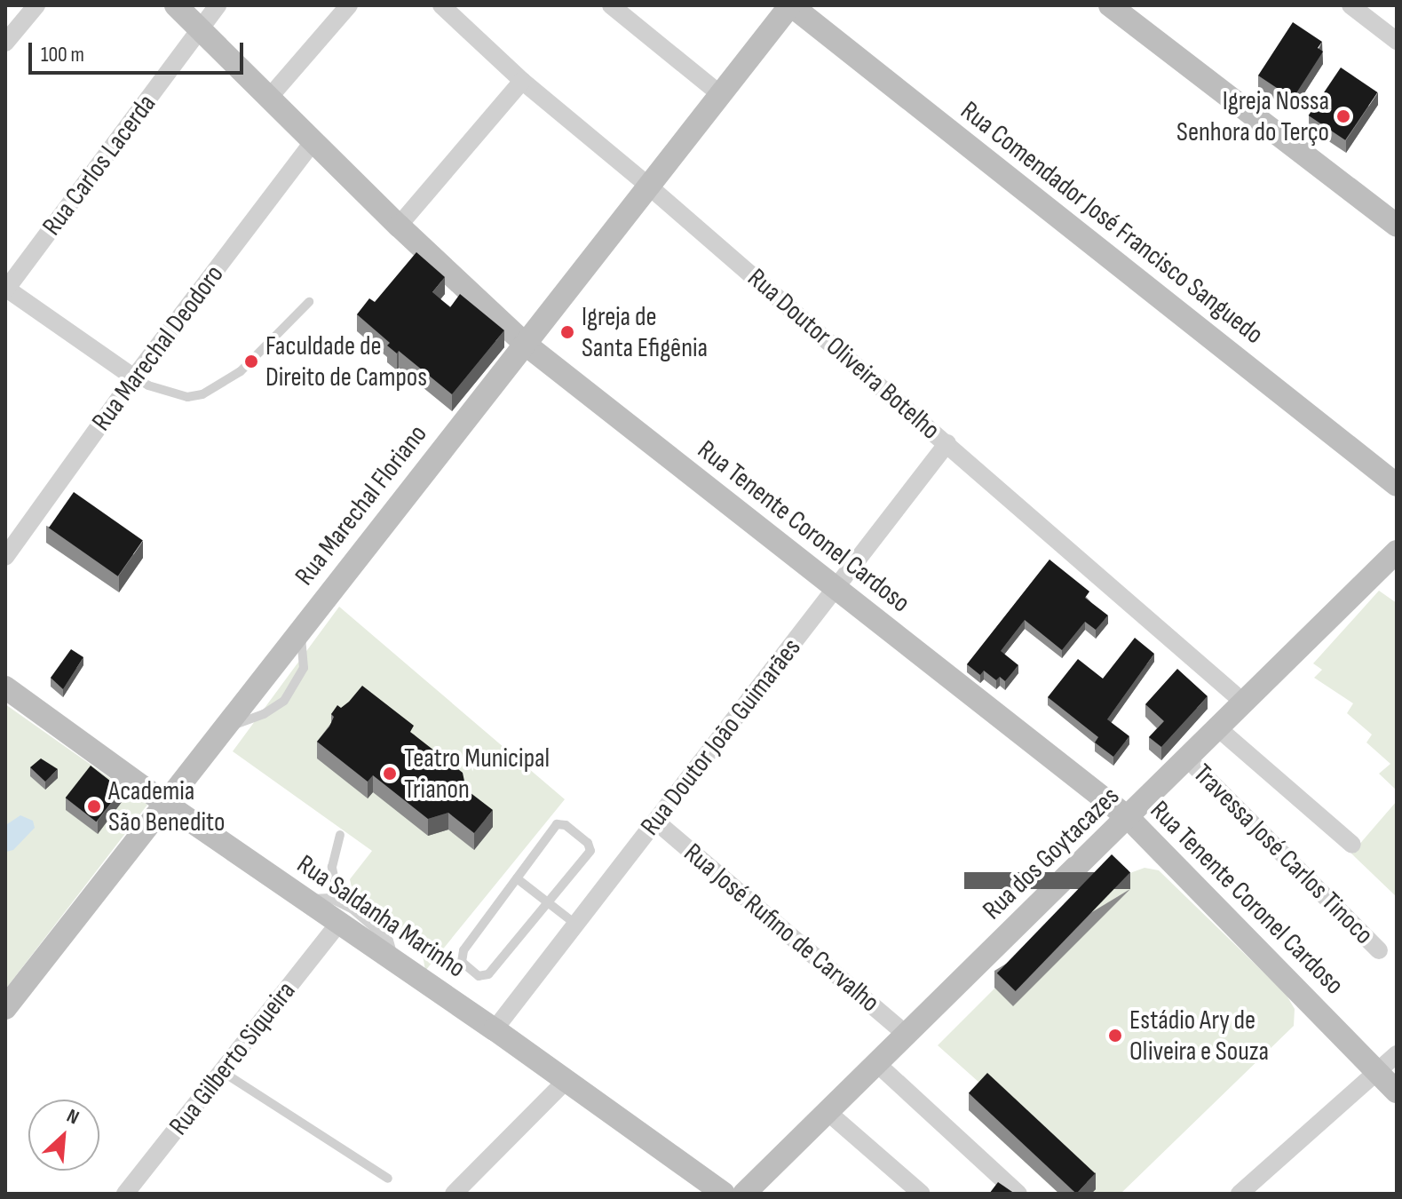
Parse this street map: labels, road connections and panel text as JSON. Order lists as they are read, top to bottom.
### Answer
{
  "streets": {
    "main road": [
      "Rua Comendador José Francisco Sanguedo",
      "Rua Marechal Floriano",
      "Rua Tenente Coronel Cardoso",
      "Rua dos Goytacazes",
      "Rua Saldanha Marinho"
    ],
    "street": [
      "Rua Carlos Lacerda",
      "Rua Marechal Deodoro",
      "Rua Doutor Oliveira Botelho",
      "Rua Doutor João Guimarães",
      "Travessa José Carlos Tinoco",
      "Rua José Rufino de Carvalho",
      "Rua Gilberto Siqueira"
    ]
  },
  "crossings": [
    ["Rua Carlos Lacerda", "Rua Tenente Coronel Cardoso"],
    ["Rua Comendador José Francisco Sanguedo", "Rua Marechal Floriano"],
    ["Rua Marechal Deodoro", "Rua Tenente Coronel Cardoso"],
    ["Rua Doutor Oliveira Botelho", "Rua Marechal Floriano"],
    ["Rua Doutor Oliveira Botelho", "Rua Doutor João Guimarães"],
    ["Rua Doutor Oliveira Botelho", "Rua dos Goytacazes"],
    ["Rua Marechal Floriano", "Rua Tenente Coronel Cardoso"],
    ["Rua Marechal Floriano", "Rua Saldanha Marinho"],
    ["Rua Tenente Coronel Cardoso", "Rua Doutor João Guimarães"],
    ["Rua Tenente Coronel Cardoso", "Rua dos Goytacazes"],
    ["Rua Doutor João Guimarães", "Rua Saldanha Marinho"],
    ["Rua Doutor João Guimarães", "Rua José Rufino de Carvalho"],
    ["Rua dos Goytacazes", "Travessa José Carlos Tinoco"],
    ["Rua dos Goytacazes", "Rua José Rufino de Carvalho"],
    ["Rua Saldanha Marinho", "Rua Gilberto Siqueira"]
  ],
  "places": [
    "Igreja Nossa Senhora do Terço",
    "Igreja de Santa Efigênia",
    "Faculdade de Direito de Campos",
    "Teatro Municipal Trianon",
    "Academia São Benedito",
    "Estádio Ary de Oliveira e Souza"
  ],
  "scale_bar": "100 m",
  "north": "top right"
}
